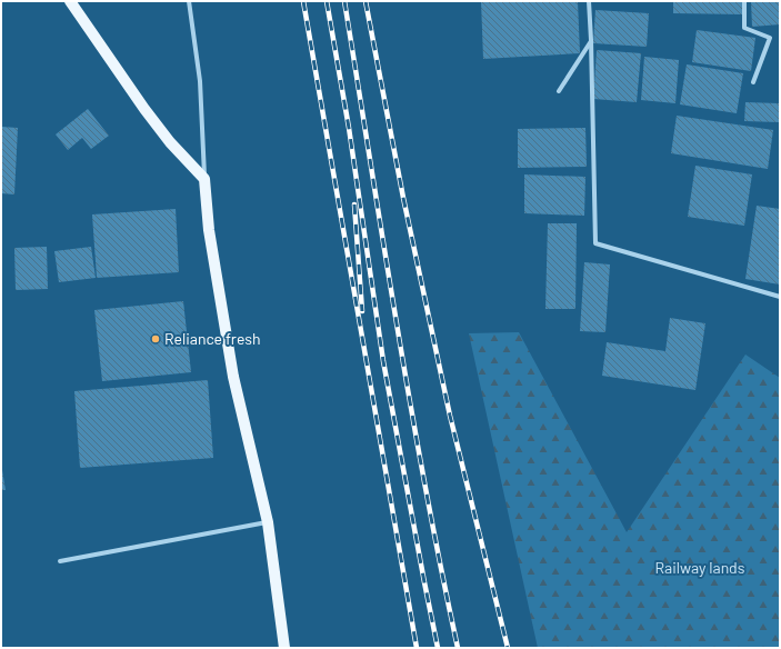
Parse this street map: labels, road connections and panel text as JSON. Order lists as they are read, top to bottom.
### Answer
{
  "parks": ["Railway lands"],
  "places": ["Reliance fresh"]
}
